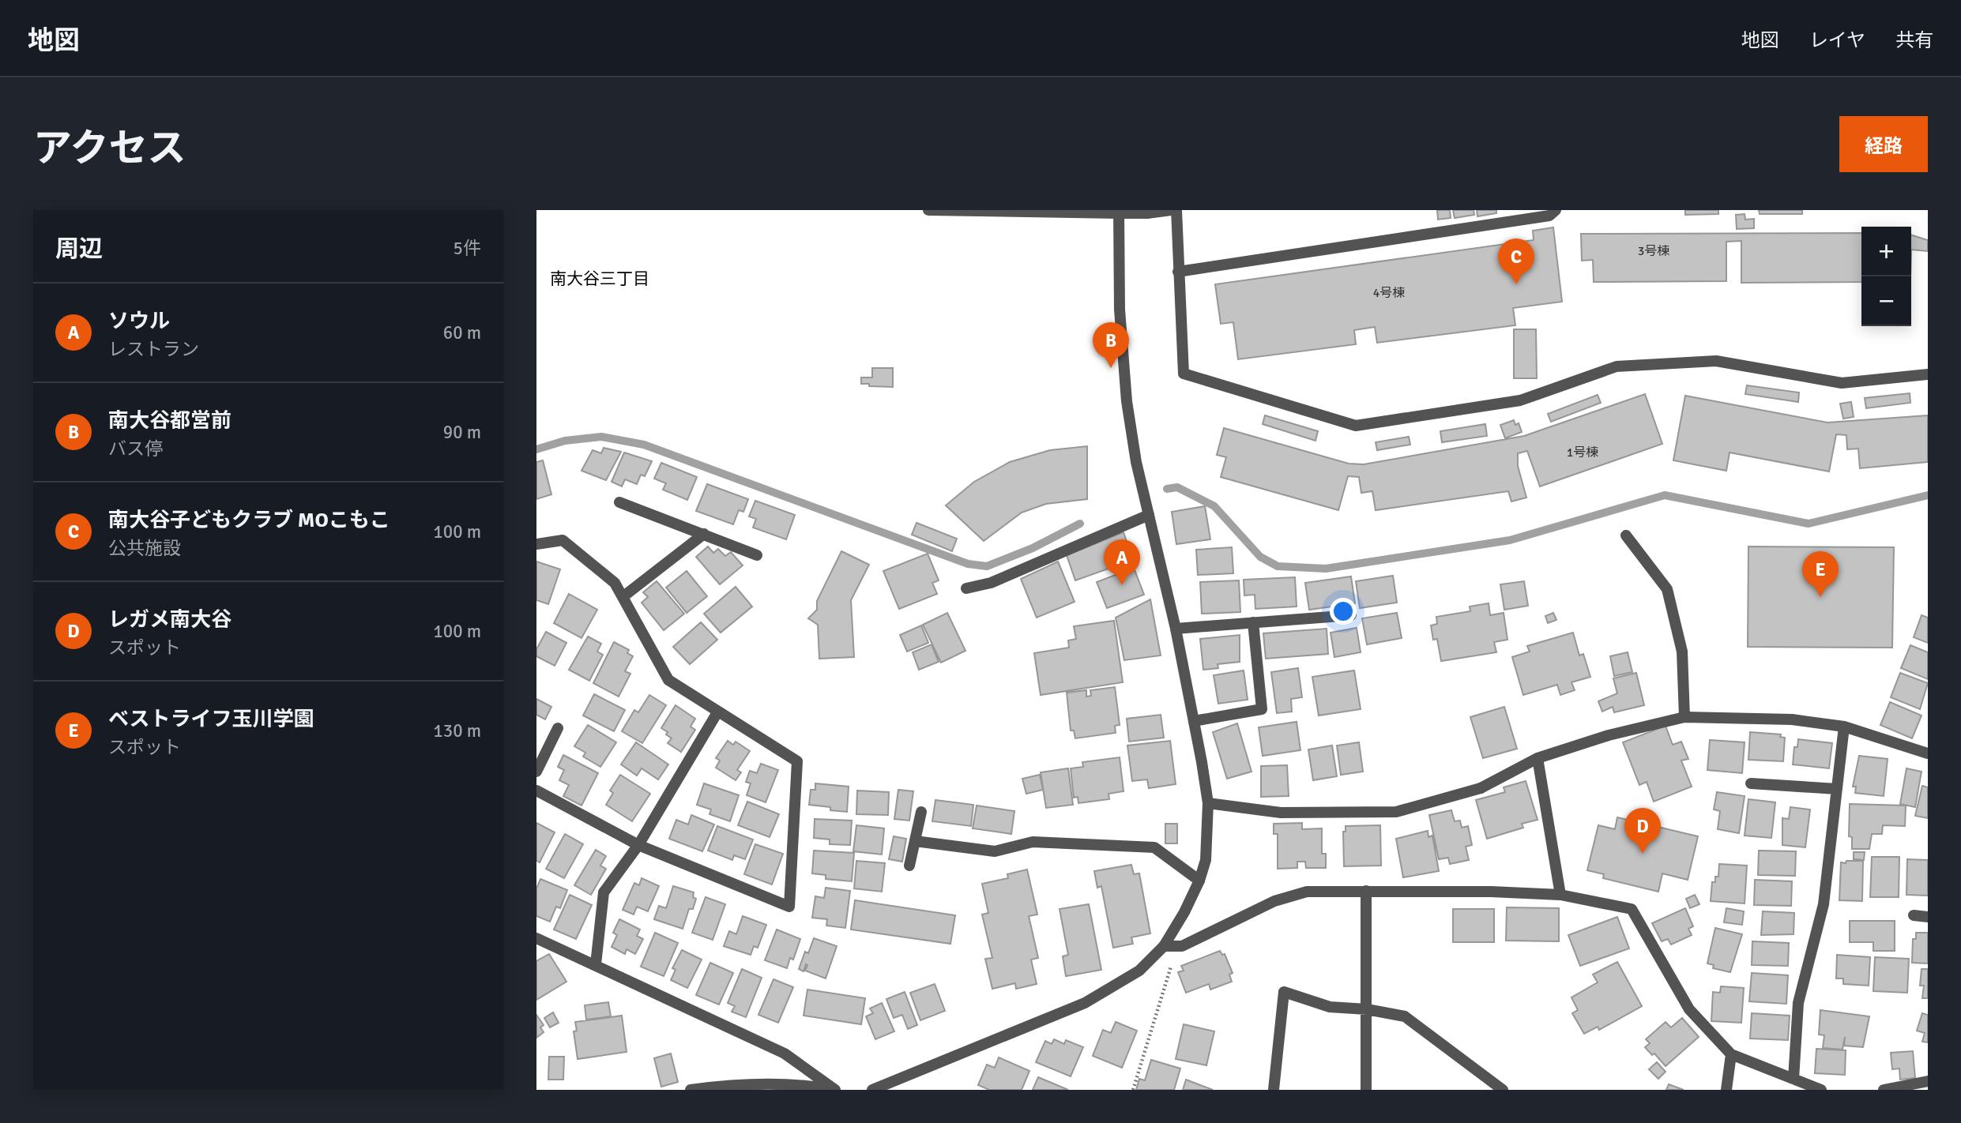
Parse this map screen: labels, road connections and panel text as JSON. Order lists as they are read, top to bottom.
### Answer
{
  "districts": ["南大谷三丁目"],
  "house_numbers": ["3号棟", "4号棟", "1号棟"],
  "page": {
    "header": "地図",
    "nav": ["地図", "レイヤ", "共有"],
    "title": "アクセス",
    "buttons": "経路",
    "heading": ["周辺", "5件"],
    "map_buttons": ["+", "−"],
    "pins": [
      "C",
      "B",
      "A",
      "E",
      "D"
    ],
    "list": [
      {
        "mark": "A",
        "name": "ソウル",
        "note": "レストラン",
        "value": "60 m"
      },
      {
        "mark": "B",
        "name": "南大谷都営前",
        "note": "バス停",
        "value": "90 m"
      },
      {
        "mark": "C",
        "name": "南大谷子どもクラブ MOこもこ",
        "note": "公共施設",
        "value": "100 m"
      },
      {
        "mark": "D",
        "name": "レガメ南大谷",
        "note": "スポット",
        "value": "100 m"
      },
      {
        "mark": "E",
        "name": "ベストライフ玉川学園",
        "note": "スポット",
        "value": "130 m"
      }
    ]
  }
}
